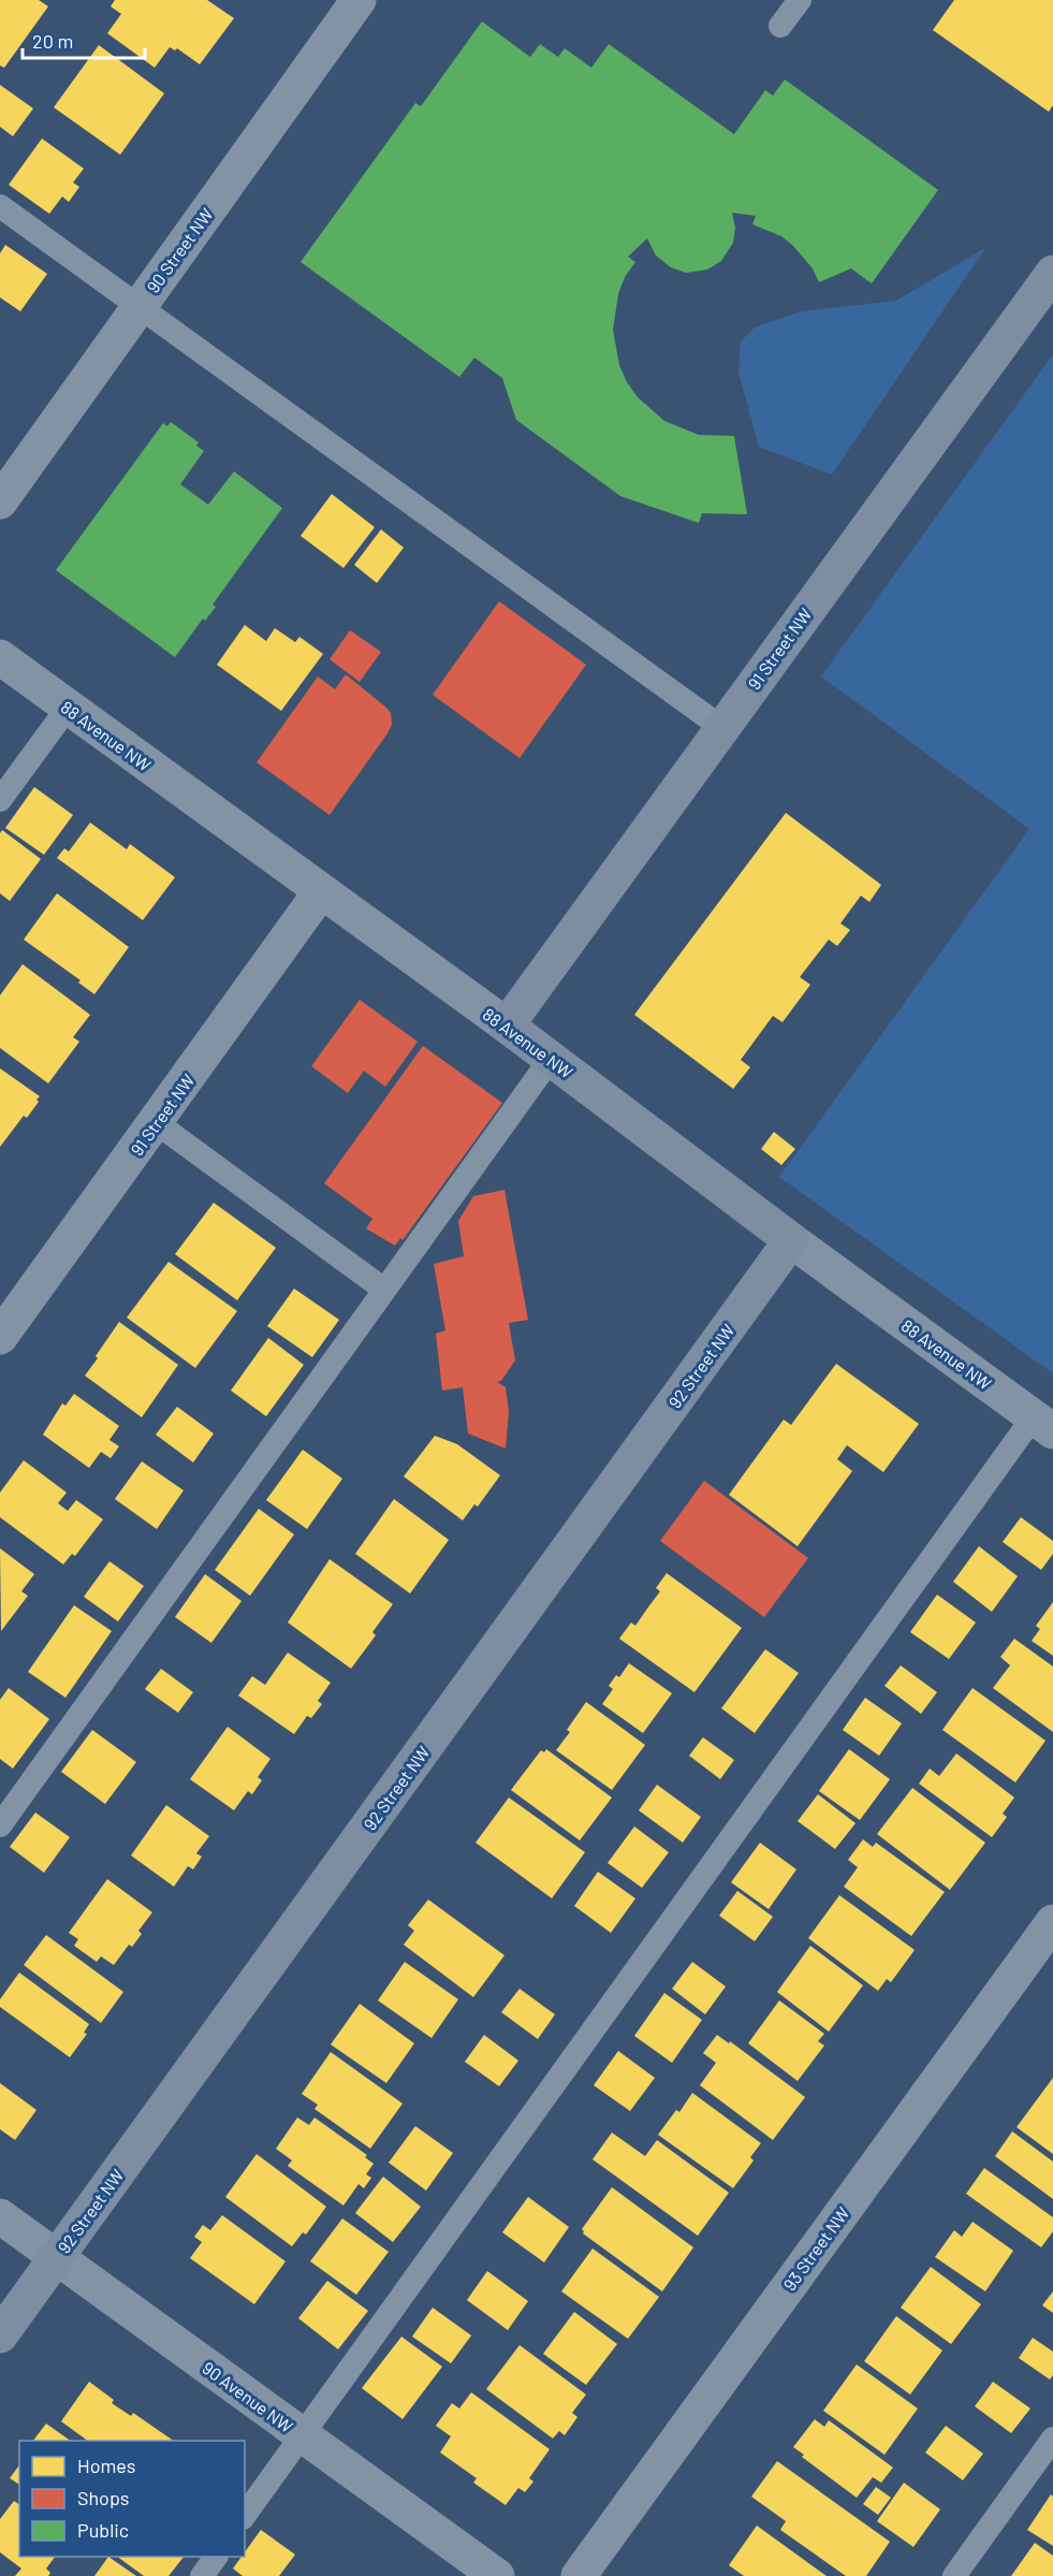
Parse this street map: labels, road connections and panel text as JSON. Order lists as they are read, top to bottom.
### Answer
{
  "streets": {
    "street": [
      "90 Street NW",
      "91 Street NW",
      "88 Avenue NW",
      "92 Street NW",
      "93 Street NW",
      "90 Avenue NW"
    ]
  },
  "crossings": [
    ["91 Street NW", "88 Avenue NW"],
    ["88 Avenue NW", "92 Street NW"],
    ["92 Street NW", "90 Avenue NW"]
  ],
  "legend": ["Homes", "Shops", "Public"],
  "scale_bar": "20 m"
}
